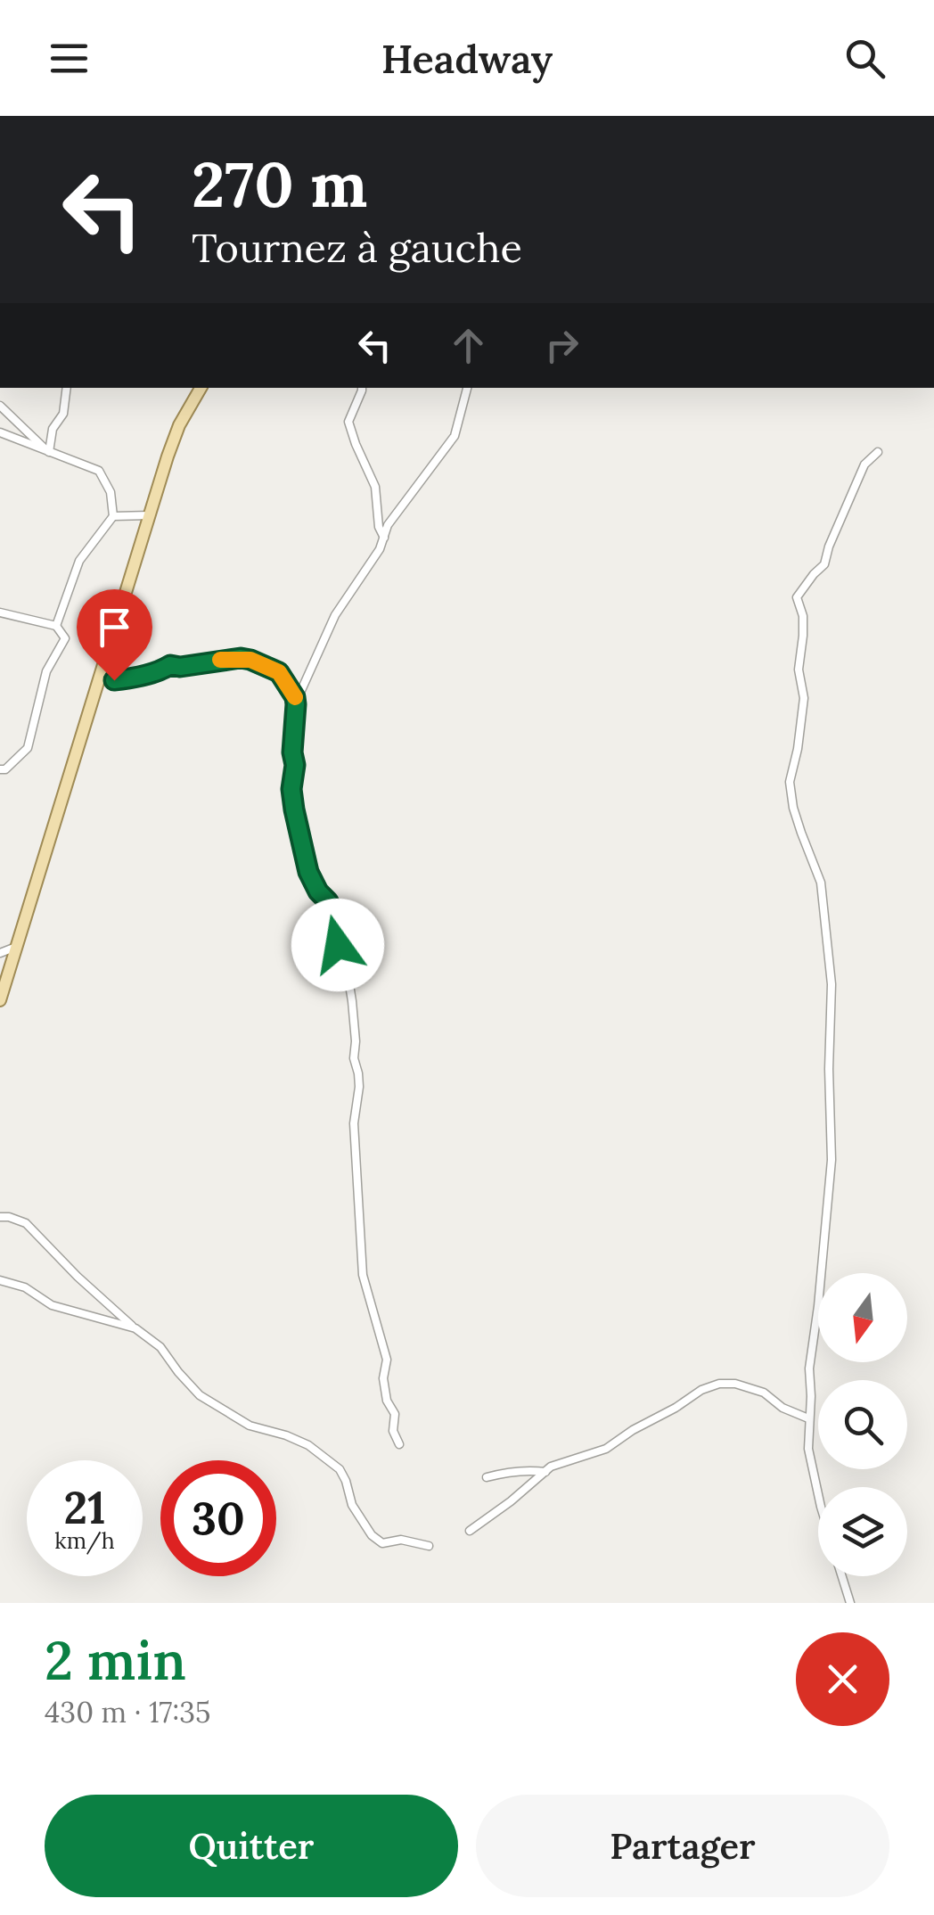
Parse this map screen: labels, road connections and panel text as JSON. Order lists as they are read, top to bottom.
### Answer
{
  "north": "bottom",
  "page": {
    "header": "Headway",
    "turn": ["270 m", "Tournez à gauche"],
    "speed": "21 km/h",
    "limit": "30",
    "heading": ["2 min", "430 m · 17:35"],
    "buttons": ["Quitter", "Partager"]
  }
}
